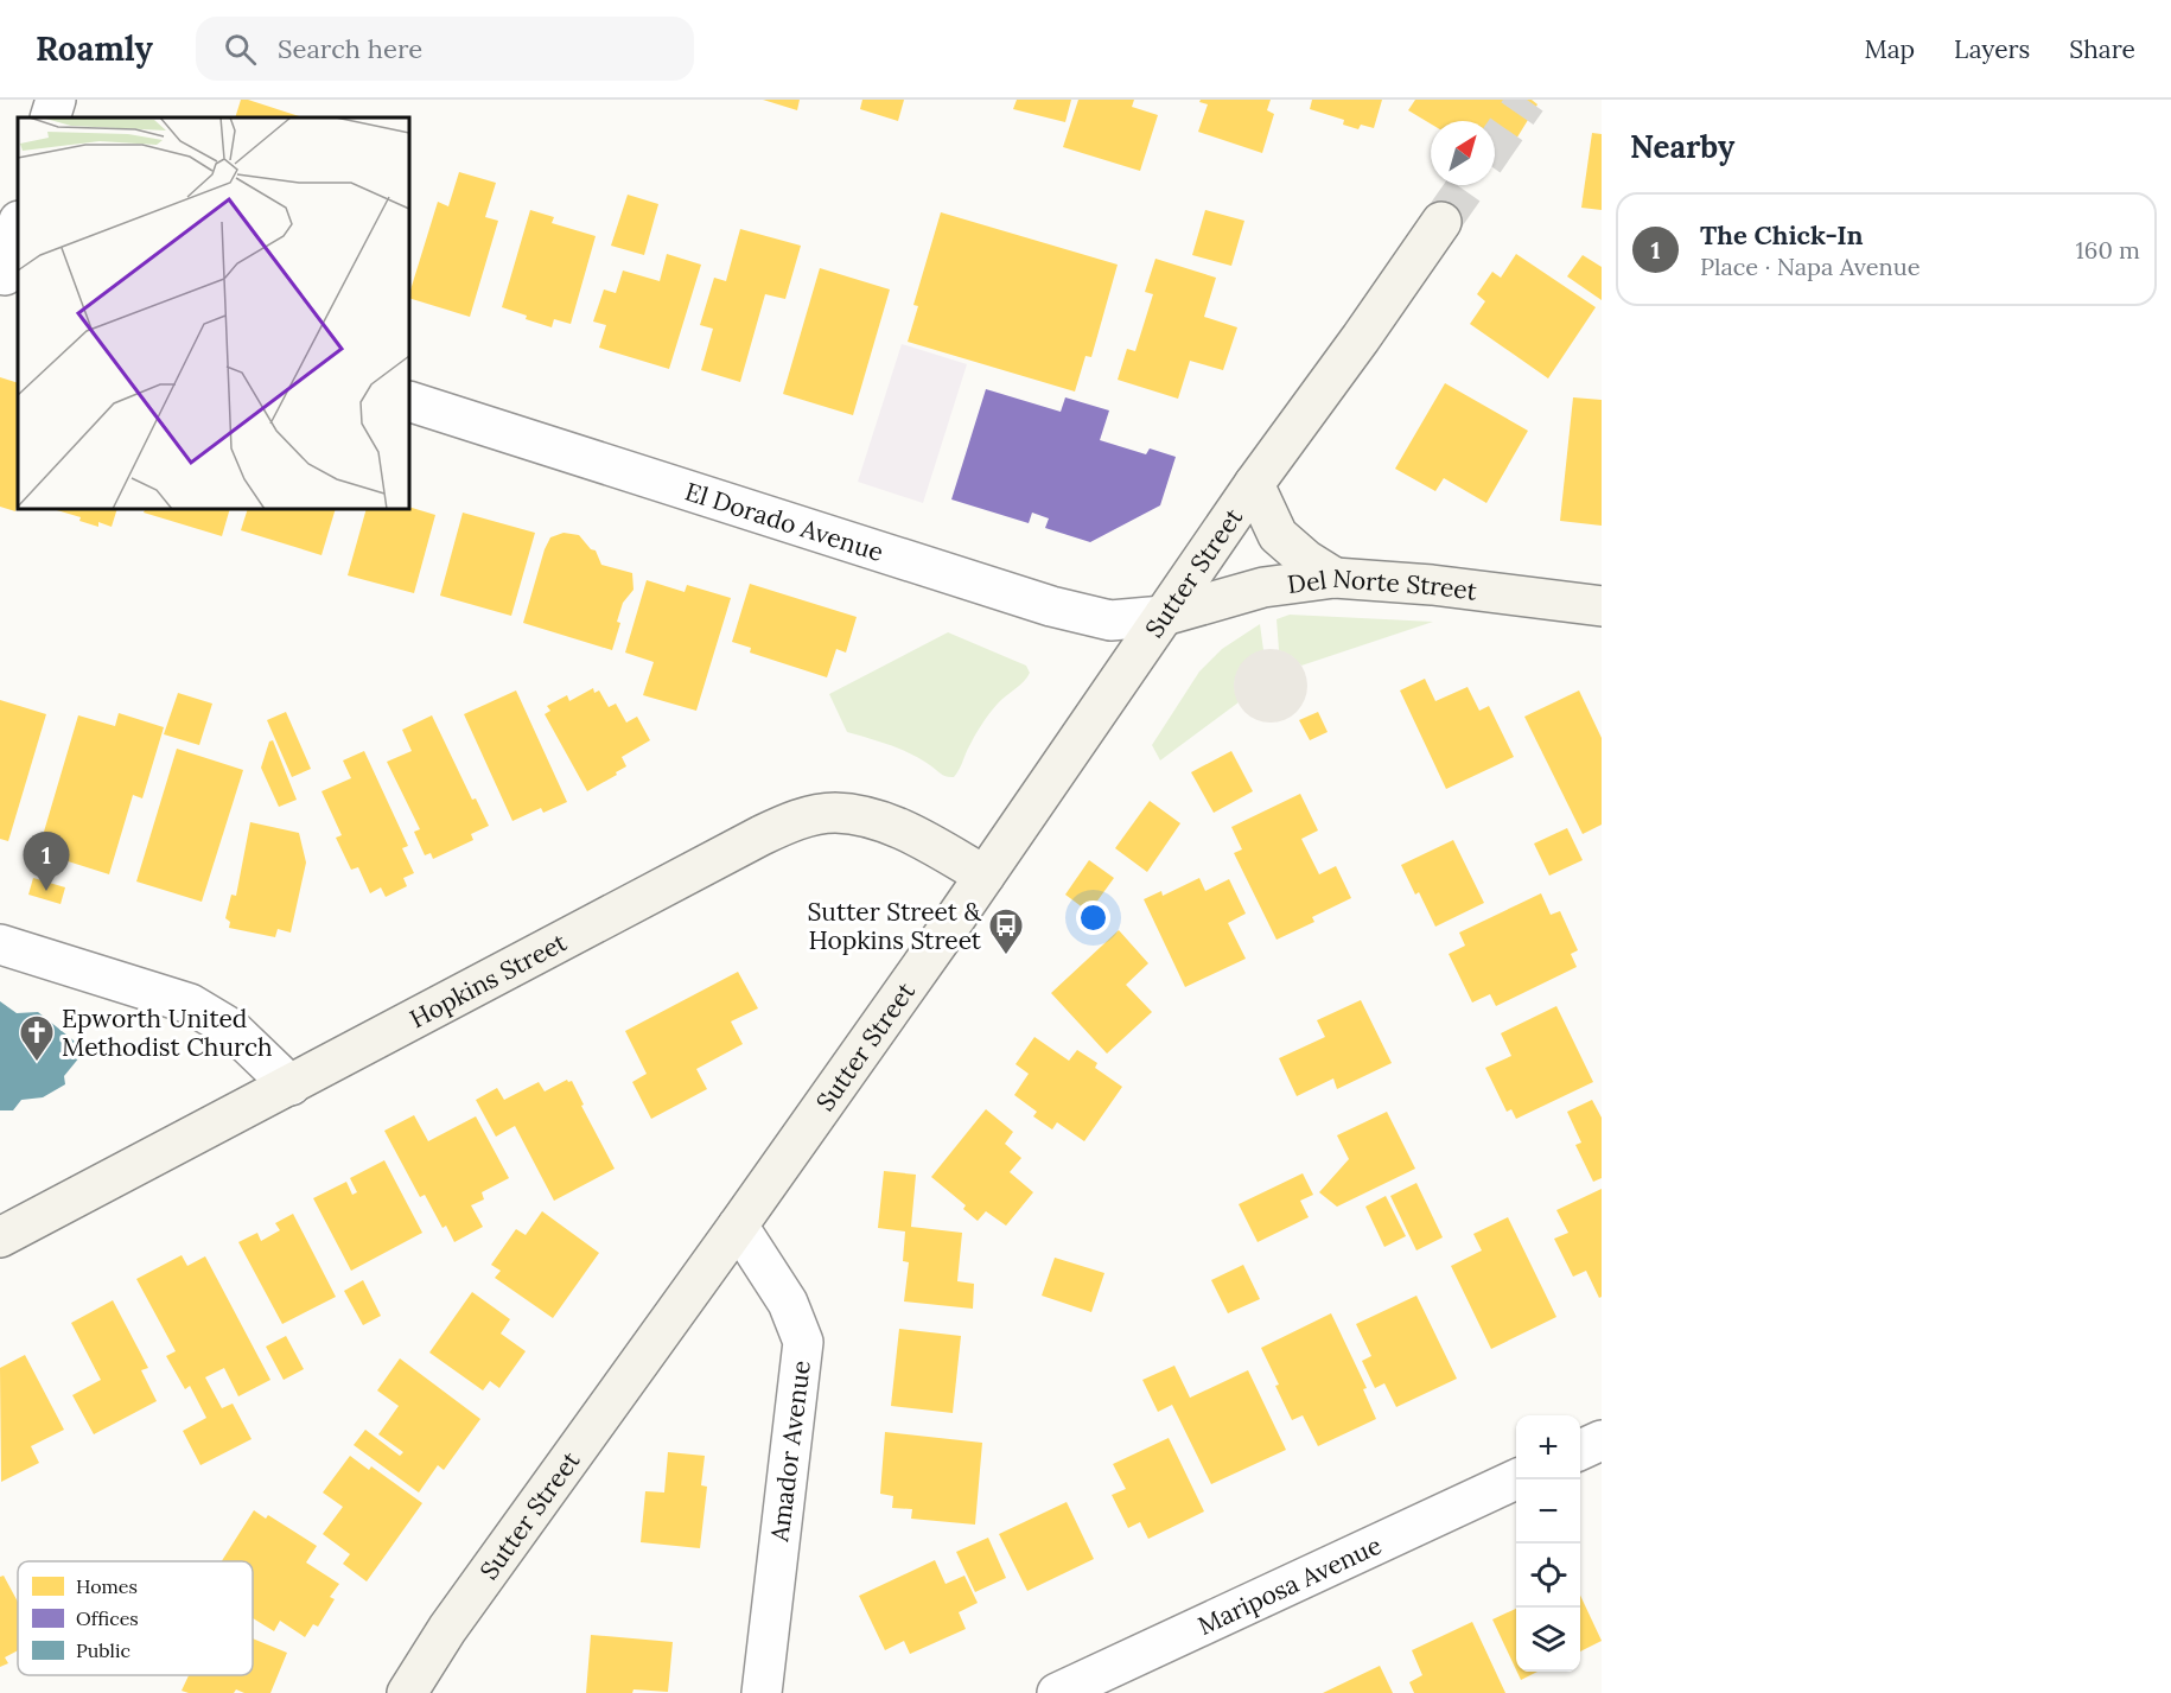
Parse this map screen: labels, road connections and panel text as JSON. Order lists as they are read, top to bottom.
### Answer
{
  "streets": {
    "main road": ["Sutter Street", "Del Norte Street", "Hopkins Street"],
    "street": ["El Dorado Avenue", "Amador Avenue", "Mariposa Avenue"]
  },
  "crossings": [
    ["El Dorado Avenue", "Sutter Street"],
    ["El Dorado Avenue", "Del Norte Street"],
    ["Sutter Street", "Del Norte Street"],
    ["Sutter Street", "Hopkins Street"],
    ["Sutter Street", "Amador Avenue"]
  ],
  "places": {
    "bus stop": ["Sutter Street & Hopkins Street"],
    "church": ["Epworth United Methodist Church"]
  },
  "legend": ["Homes", "Offices", "Public"],
  "north": "top right",
  "page": {
    "header": "Roamly",
    "search": "Search here",
    "nav": ["Map", "Layers", "Share"],
    "heading": "Nearby",
    "list": [
      {
        "mark": "1",
        "name": "The Chick-In",
        "note": "Place · Napa Avenue",
        "value": "160 m"
      }
    ],
    "pins": "1",
    "map_buttons": ["+", "−"]
  }
}
